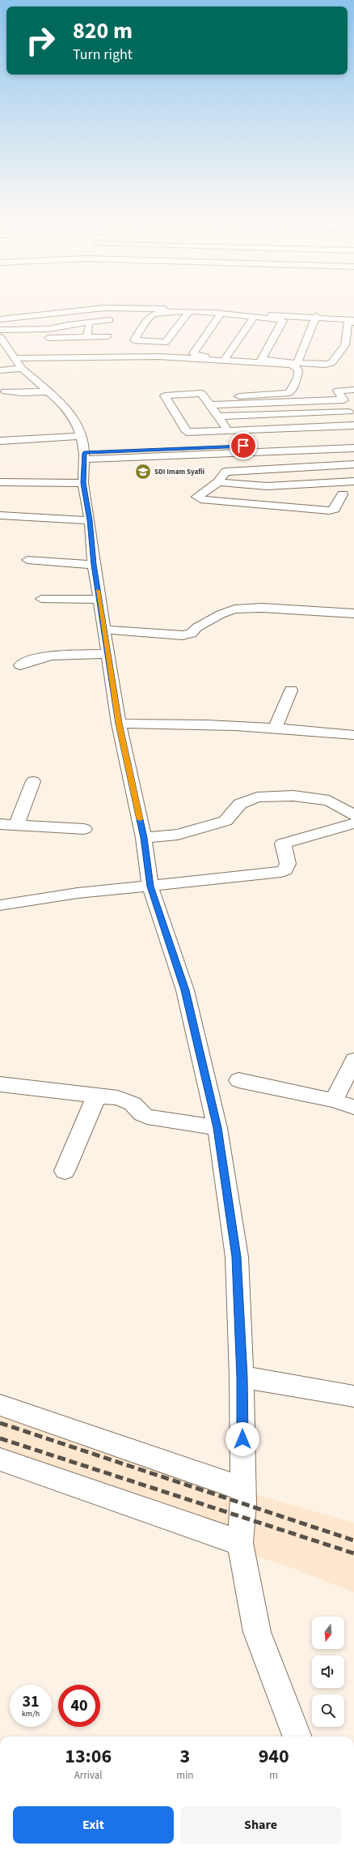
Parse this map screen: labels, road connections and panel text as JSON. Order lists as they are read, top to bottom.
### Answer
{
  "places": {
    "school or university": ["SDI Imam Syafii"]
  },
  "north": "bottom",
  "page": {
    "turn": ["820 m", "Turn right"],
    "speed": "31 km/h",
    "limit": "40",
    "eta": [
      "13:06",
      "Arrival",
      "3",
      "min",
      "940",
      "m"
    ],
    "buttons": ["Exit", "Share"]
  }
}
